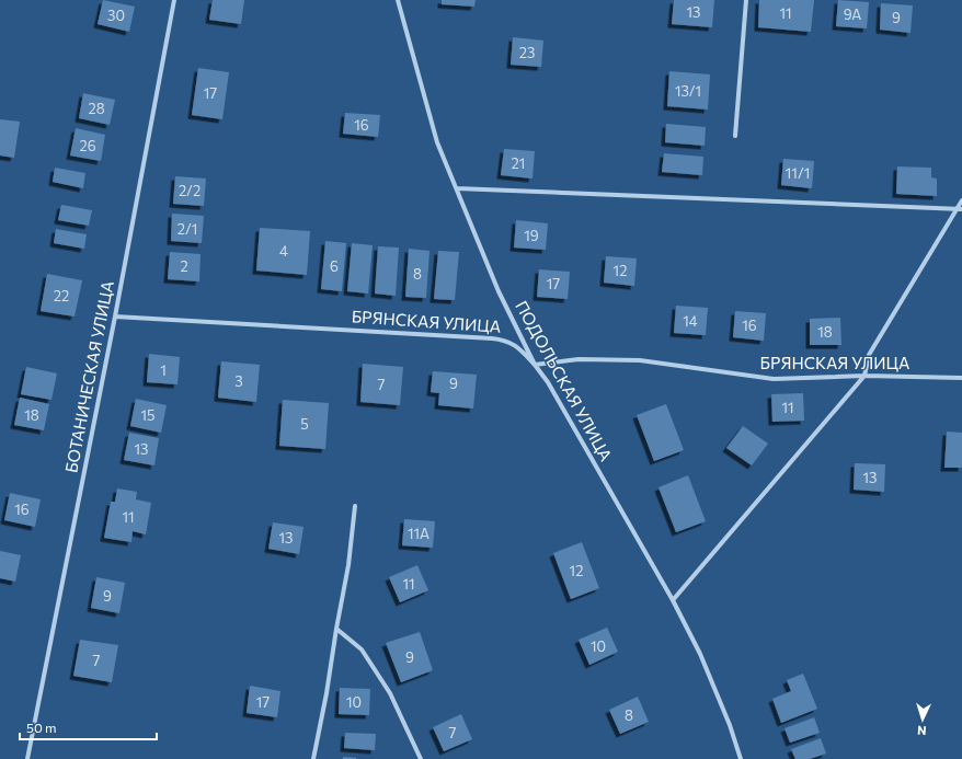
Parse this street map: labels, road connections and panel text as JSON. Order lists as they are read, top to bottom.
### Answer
{
  "streets": {
    "street": ["БРЯНСКАЯ УЛИЦА", "БОТАНИЧЕСКАЯ УЛИЦА", "ПОДОЛЬСКАЯ УЛИЦА"]
  },
  "crossings": [
    ["БРЯНСКАЯ УЛИЦА", "БОТАНИЧЕСКАЯ УЛИЦА"],
    ["БРЯНСКАЯ УЛИЦА", "ПОДОЛЬСКАЯ УЛИЦА"]
  ],
  "house_numbers": [
    "13",
    "11",
    "9А",
    "30",
    "9",
    "23",
    "13/1",
    "17",
    "28",
    "16",
    "26",
    "21",
    "11/1",
    "2/2",
    "2/1",
    "19",
    "4",
    "2",
    "6",
    "12",
    "8",
    "17",
    "22",
    "14",
    "16",
    "18",
    "1",
    "3",
    "9",
    "7",
    "11",
    "18",
    "15",
    "5",
    "13",
    "13",
    "16",
    "11",
    "11А",
    "13",
    "12",
    "11",
    "9",
    "10",
    "9",
    "7",
    "17",
    "10",
    "8",
    "7"
  ],
  "scale_bar": "50 m",
  "north": "bottom"
}
